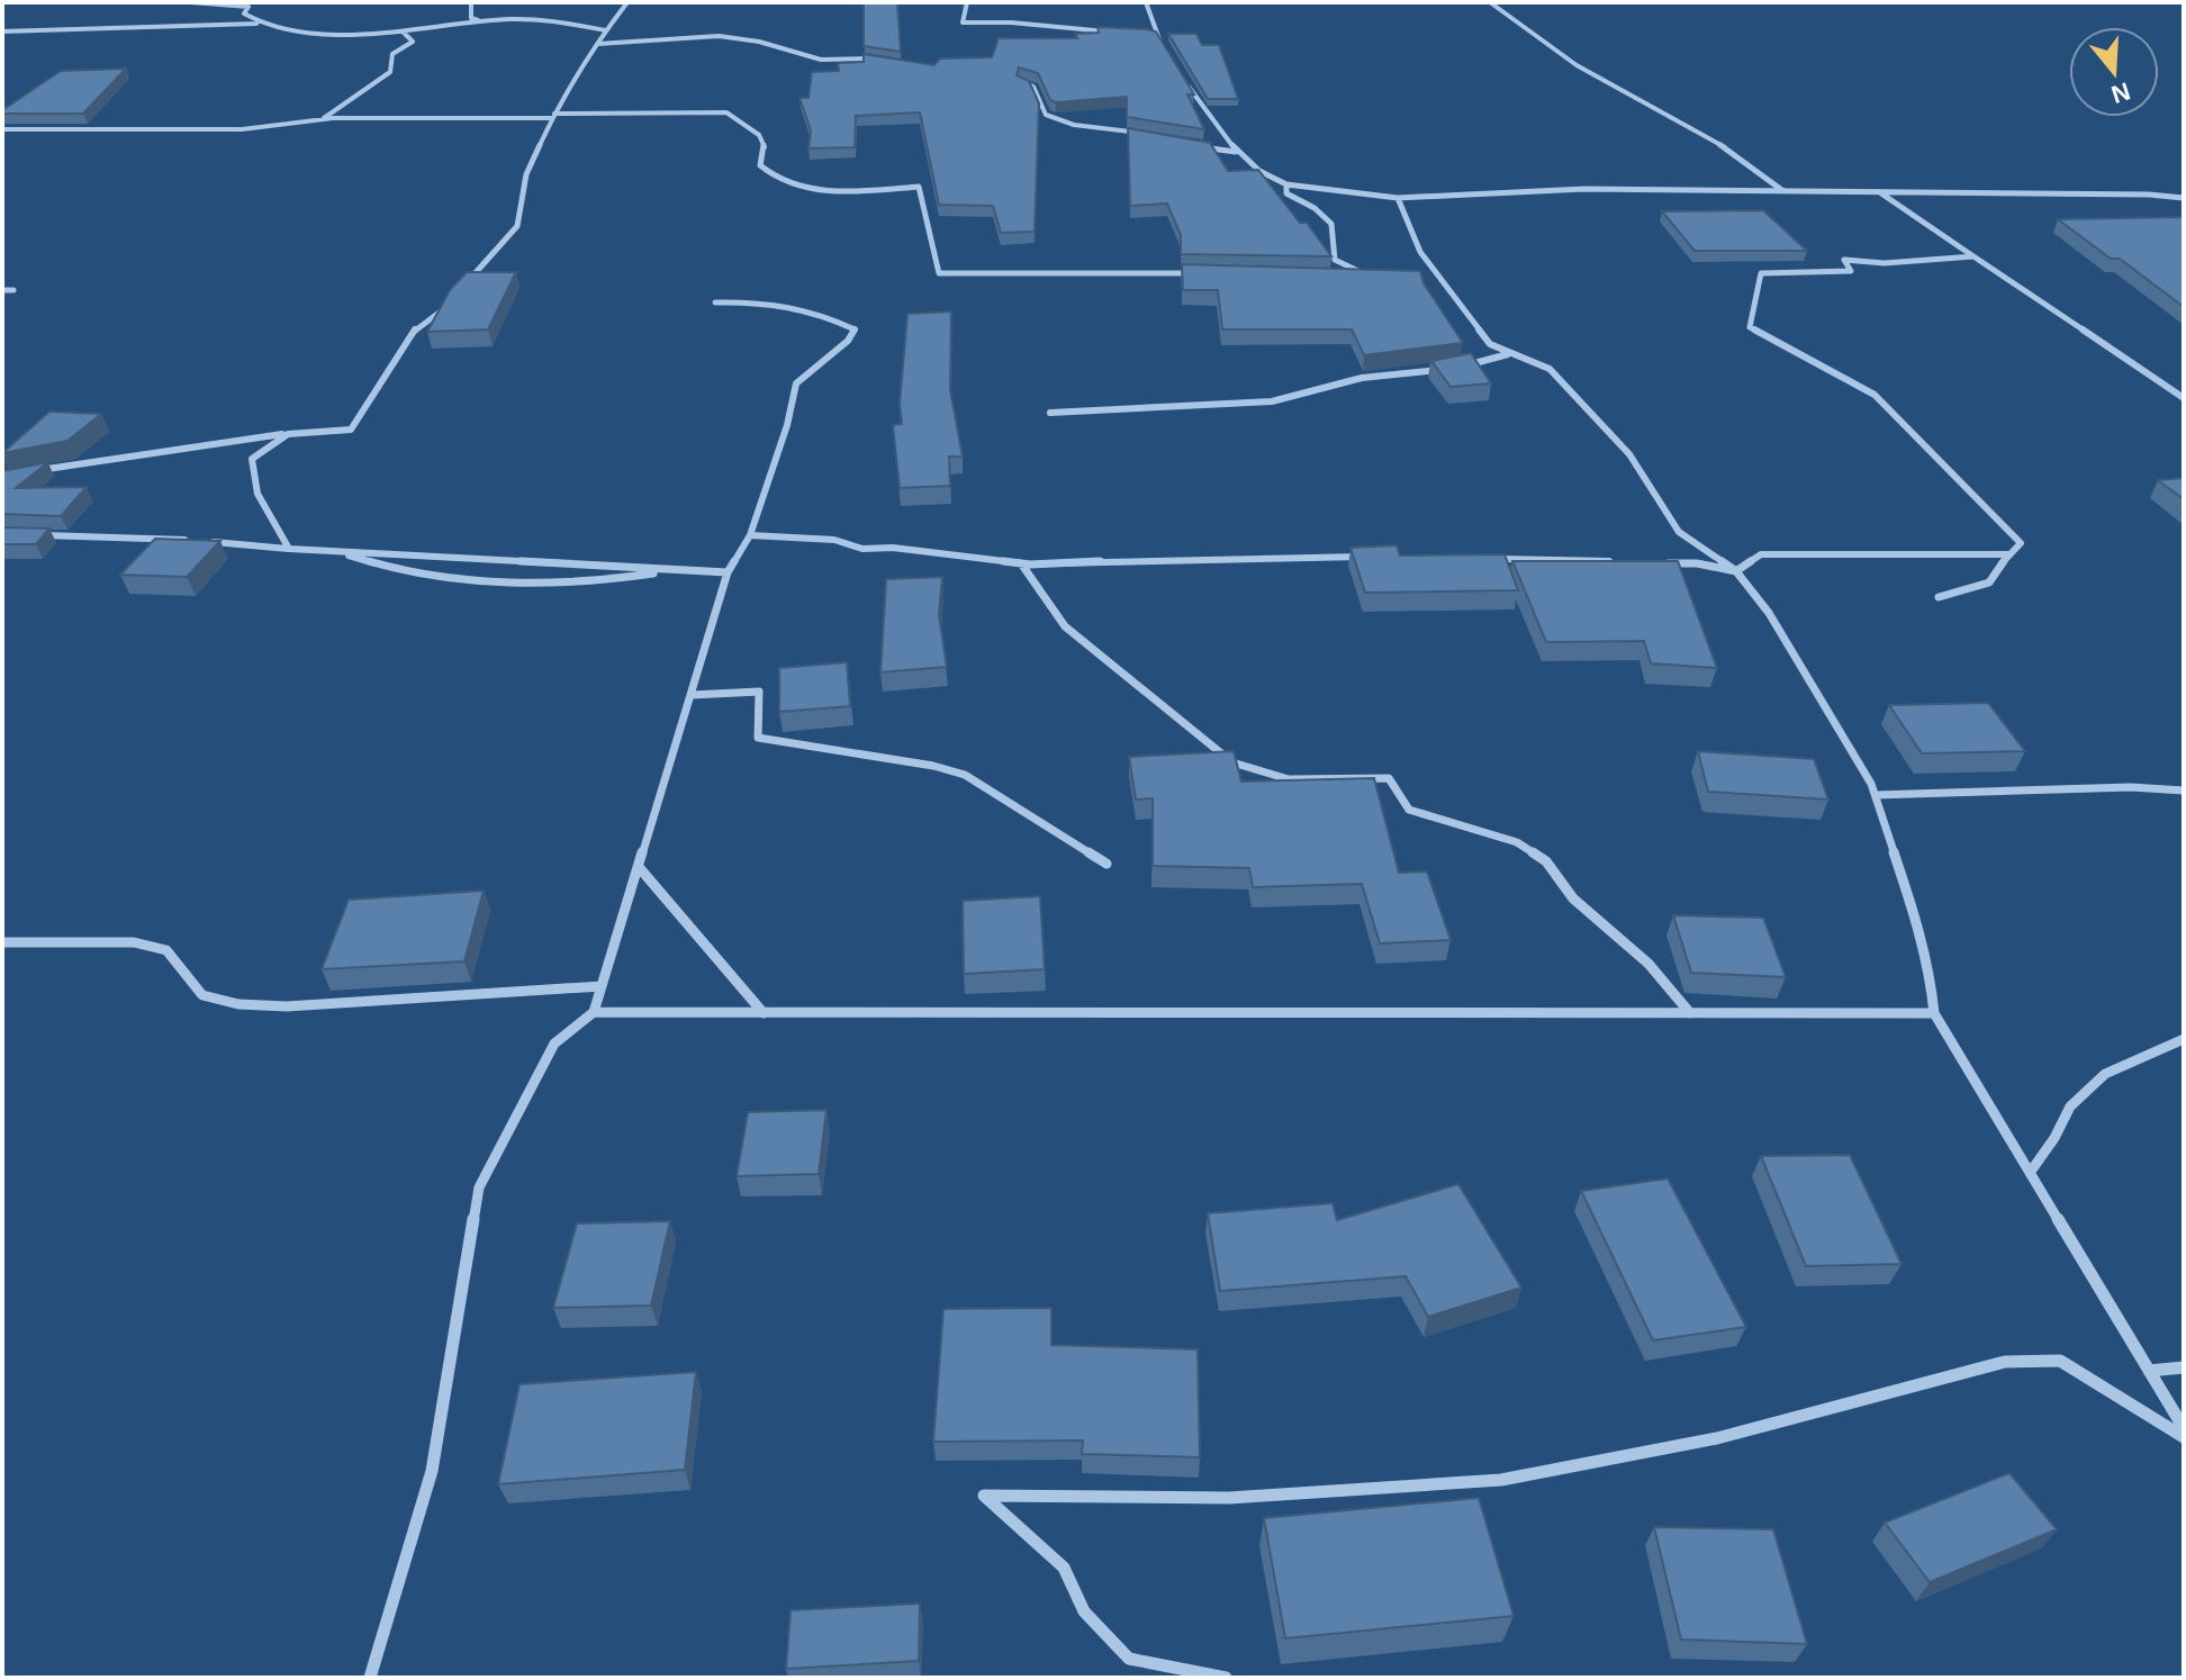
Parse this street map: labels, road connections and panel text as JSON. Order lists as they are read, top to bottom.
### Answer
{
  "north": "bottom"
}
